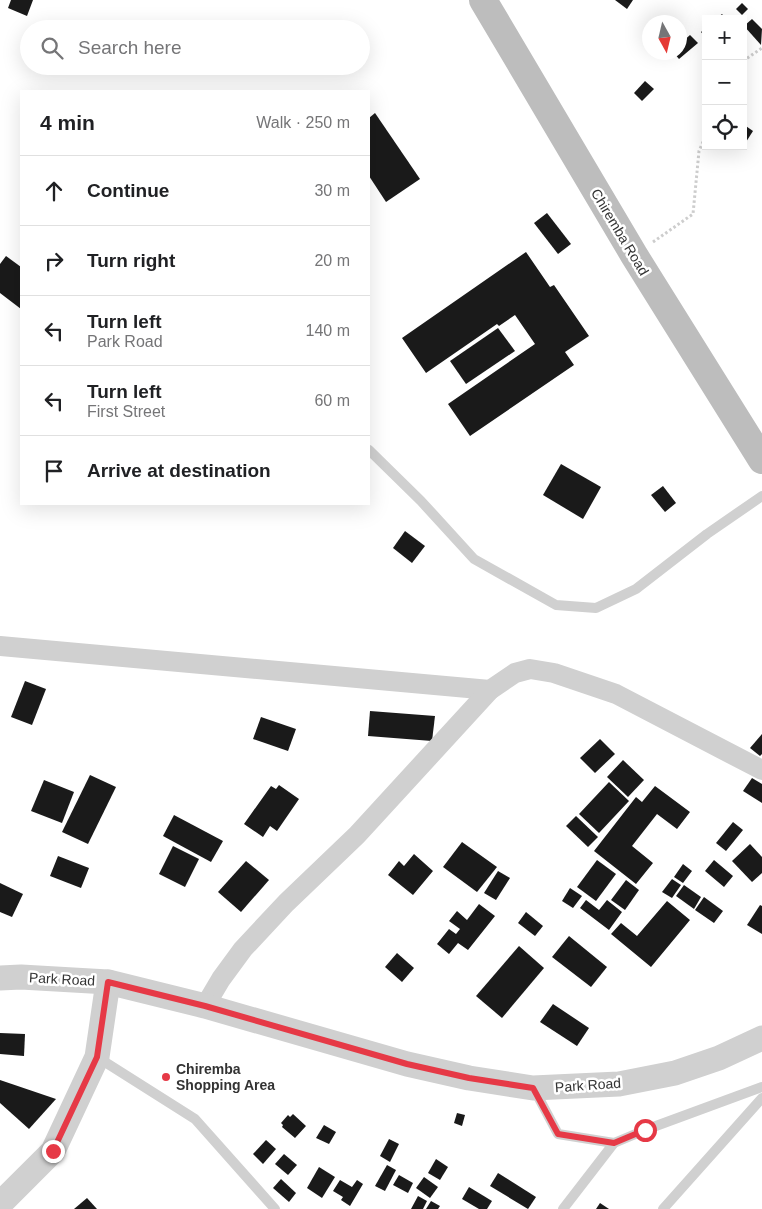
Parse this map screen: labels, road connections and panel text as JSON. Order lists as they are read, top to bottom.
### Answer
{
  "streets": {
    "main road": ["Chiremba Road"],
    "street": ["Park Road"]
  },
  "places": ["Chiremba Shopping Area"],
  "north": "bottom",
  "page": {
    "map_buttons": ["+", "−"],
    "search": "Search here",
    "heading": ["4 min", "Walk · 250 m"],
    "list": [
      ["Continue", "30 m"],
      ["Turn right", "20 m"],
      ["Turn left", "Park Road", "140 m"],
      ["Turn left", "First Street", "60 m"],
      "Arrive at destination"
    ]
  }
}
